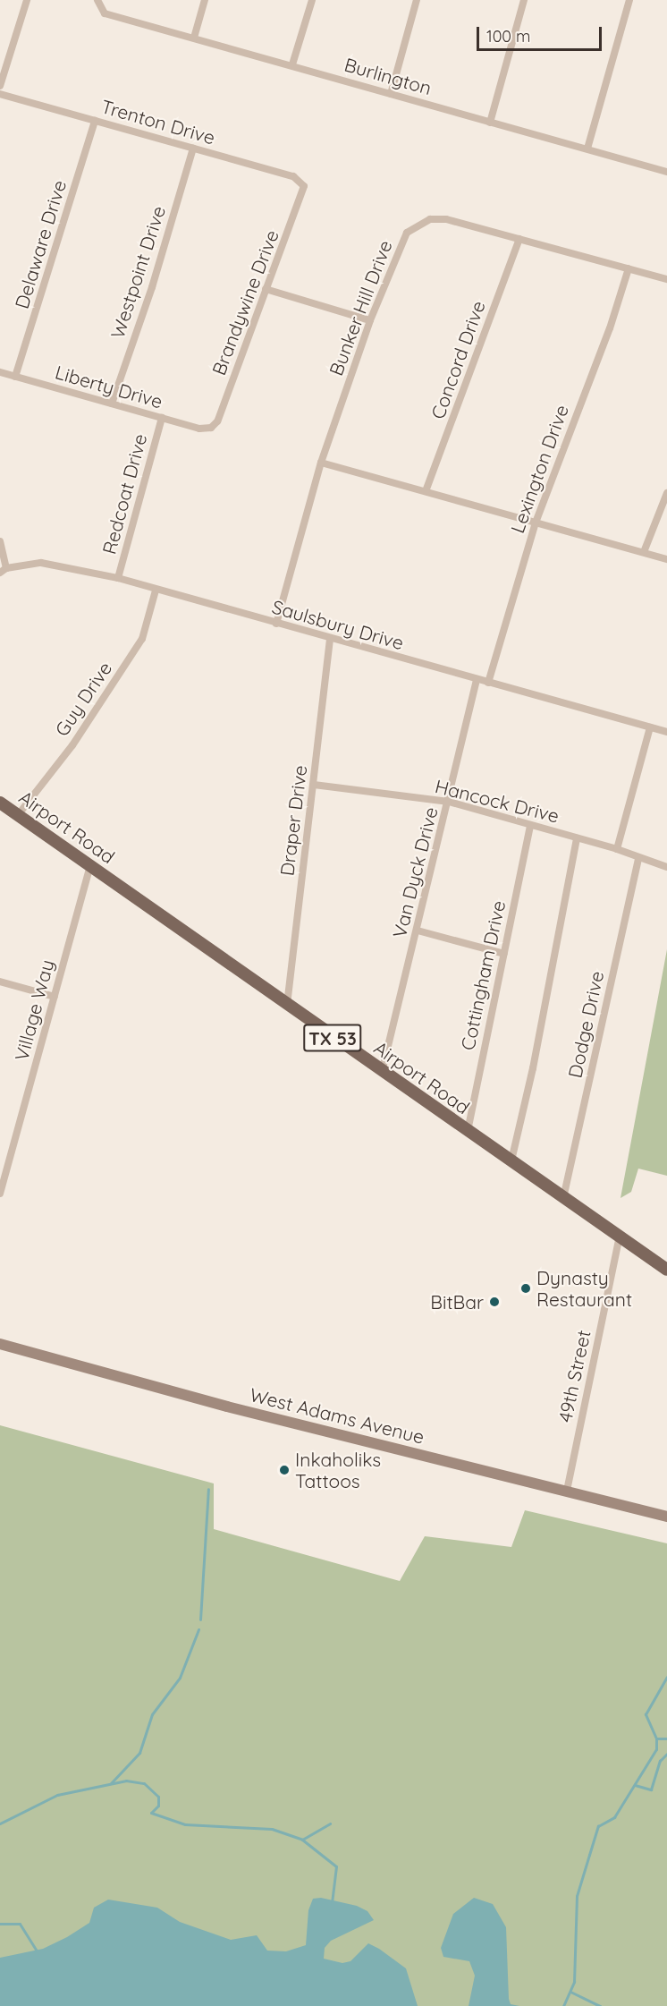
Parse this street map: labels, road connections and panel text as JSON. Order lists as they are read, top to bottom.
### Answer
{
  "streets": {
    "main road": ["Airport Road", "TX 53", "West Adams Avenue"],
    "street": [
      "Burlington",
      "Trenton Drive",
      "Delaware Drive",
      "Westpoint Drive",
      "Brandywine Drive",
      "Bunker Hill Drive",
      "Concord Drive",
      "Liberty Drive",
      "Lexington Drive",
      "Redcoat Drive",
      "Saulsbury Drive",
      "Guy Drive",
      "Hancock Drive",
      "Draper Drive",
      "Van Dyck Drive",
      "Cottingham Drive",
      "Village Way",
      "Dodge Drive",
      "49th Street"
    ]
  },
  "crossings": [
    ["Trenton Drive", "Delaware Drive"],
    ["Trenton Drive", "Westpoint Drive"],
    ["Trenton Drive", "Brandywine Drive"],
    ["Delaware Drive", "Liberty Drive"],
    ["Westpoint Drive", "Liberty Drive"],
    ["Brandywine Drive", "Liberty Drive"],
    ["Bunker Hill Drive", "Concord Drive"],
    ["Bunker Hill Drive", "Lexington Drive"],
    ["Bunker Hill Drive", "Saulsbury Drive"],
    ["Liberty Drive", "Redcoat Drive"],
    ["Lexington Drive", "Saulsbury Drive"],
    ["Redcoat Drive", "Saulsbury Drive"],
    ["Saulsbury Drive", "Guy Drive"],
    ["Saulsbury Drive", "Draper Drive"],
    ["Saulsbury Drive", "Van Dyck Drive"],
    ["Guy Drive", "Airport Road"],
    ["Hancock Drive", "Draper Drive"],
    ["Hancock Drive", "Van Dyck Drive"],
    ["Hancock Drive", "Cottingham Drive"],
    ["Hancock Drive", "Dodge Drive"],
    ["Draper Drive", "Airport Road"],
    ["Airport Road", "Van Dyck Drive"],
    ["Airport Road", "Cottingham Drive"],
    ["Airport Road", "Village Way"],
    ["Airport Road", "Dodge Drive"],
    ["Airport Road", "49th Street"],
    ["49th Street", "West Adams Avenue"]
  ],
  "places": ["Dynasty Restaurant", "BitBar", "Inkaholiks Tattoos"],
  "scale_bar": "100 m"
}
